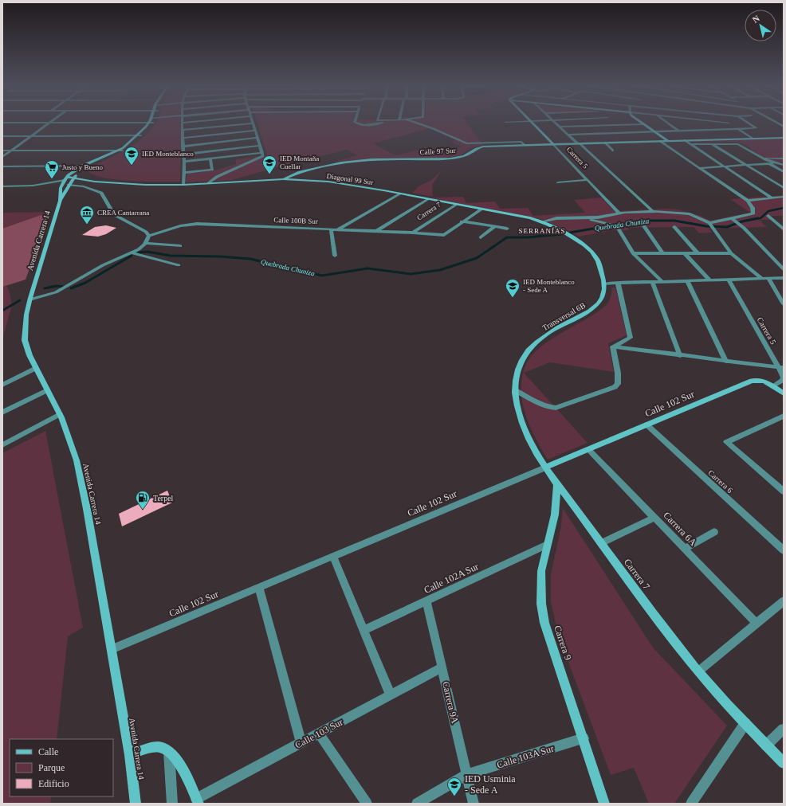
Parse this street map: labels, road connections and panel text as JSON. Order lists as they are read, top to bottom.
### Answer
{
  "streets": {
    "street": [
      "Calle 97 Sur",
      "Carrera 5",
      "Diagonal 99 Sur",
      "Carrera 7",
      "Calle 100B Sur",
      "Avenida Carrera 14",
      "Transversal 6B",
      "Calle 102 Sur",
      "Carrera 6",
      "Carrera 6A",
      "Calle 102A Sur",
      "Carrera 9",
      "Carrera 9A",
      "Calle 103 Sur",
      "Calle 103A Sur"
    ]
  },
  "crossings": [
    ["Calle 97 Sur", "Carrera 5"],
    ["Calle 97 Sur", "Diagonal 99 Sur"],
    ["Carrera 5", "Calle 102 Sur"],
    ["Diagonal 99 Sur", "Carrera 7"],
    ["Diagonal 99 Sur", "Avenida Carrera 14"],
    ["Carrera 7", "Calle 100B Sur"],
    ["Carrera 7", "Transversal 6B"],
    ["Carrera 7", "Calle 102 Sur"],
    ["Carrera 7", "Carrera 9"],
    ["Avenida Carrera 14", "Calle 102 Sur"],
    ["Calle 102 Sur", "Carrera 6"],
    ["Calle 102 Sur", "Carrera 6A"],
    ["Calle 102A Sur", "Carrera 9"],
    ["Calle 102A Sur", "Carrera 9A"],
    ["Carrera 9", "Calle 103A Sur"],
    ["Carrera 9A", "Calle 103 Sur"],
    ["Carrera 9A", "Calle 103A Sur"]
  ],
  "districts": ["SERRANÍAS"],
  "water": ["Quebrada Chuniza"],
  "places": {
    "school or university": [
      "IED Monteblanco",
      "IED Montaña Cuellar",
      "IED Monteblanco - Sede A",
      "IED Usminia - Sede A"
    ],
    "supermarket": ["Justo y Bueno"],
    "museum": ["CREA Cantarrana"],
    "fuel station": ["Terpel"]
  },
  "legend": ["Calle", "Parque", "Edificio"],
  "north": "top left"
}
